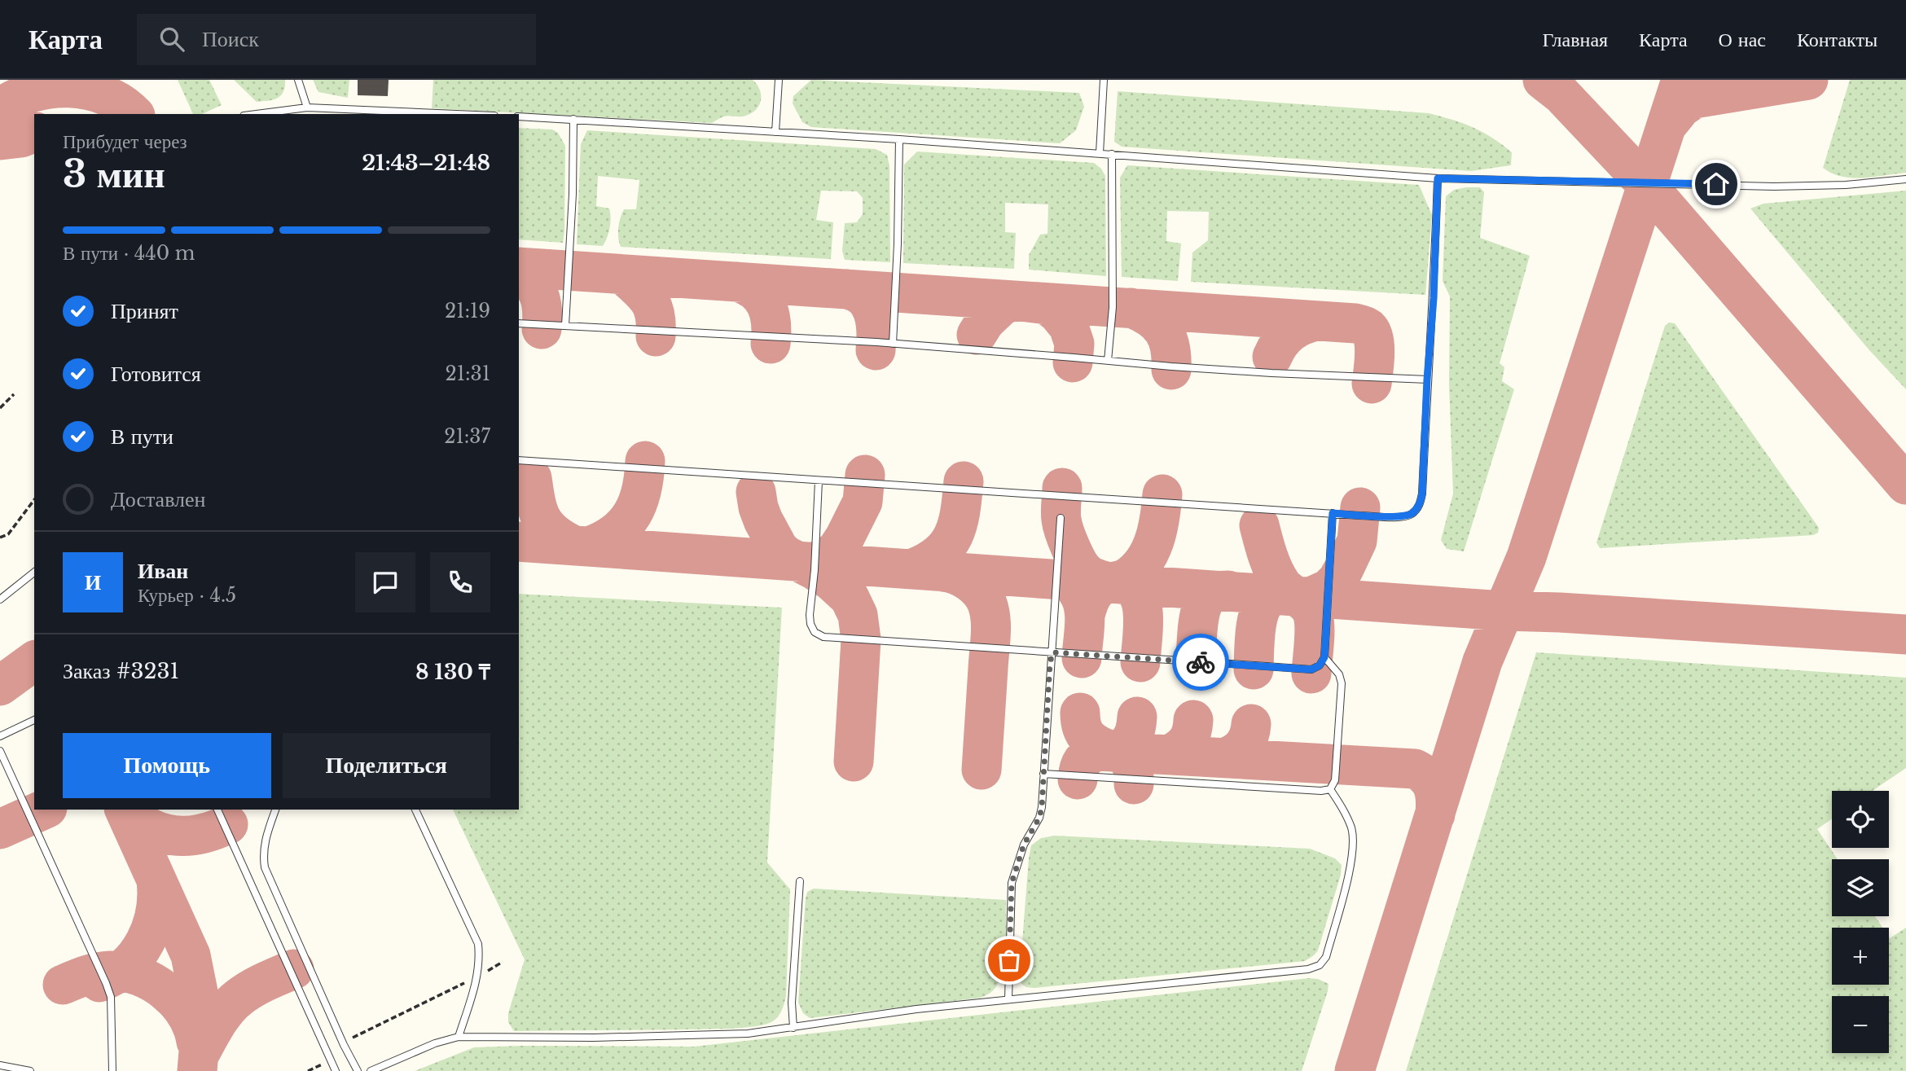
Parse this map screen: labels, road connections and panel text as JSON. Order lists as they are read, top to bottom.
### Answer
{
  "page": {
    "header": "Карта",
    "search": "Поиск",
    "nav": [
      "Главная",
      "Карта",
      "О нас",
      "Контакты"
    ],
    "heading": ["3 мин", "Прибудет через", "21:43–21:48"],
    "panel": [
      "Иван",
      "Курьер · 4.5",
      "Заказ #3231",
      "8 130 ₸"
    ],
    "bar": "В пути · 440 m",
    "list": [
      ["Принят", "21:19"],
      ["Готовится", "21:31"],
      ["В пути", "21:37"],
      "Доставлен"
    ],
    "round": "И",
    "buttons": ["Помощь", "Поделиться"],
    "map_buttons": ["+", "−"]
  }
}
